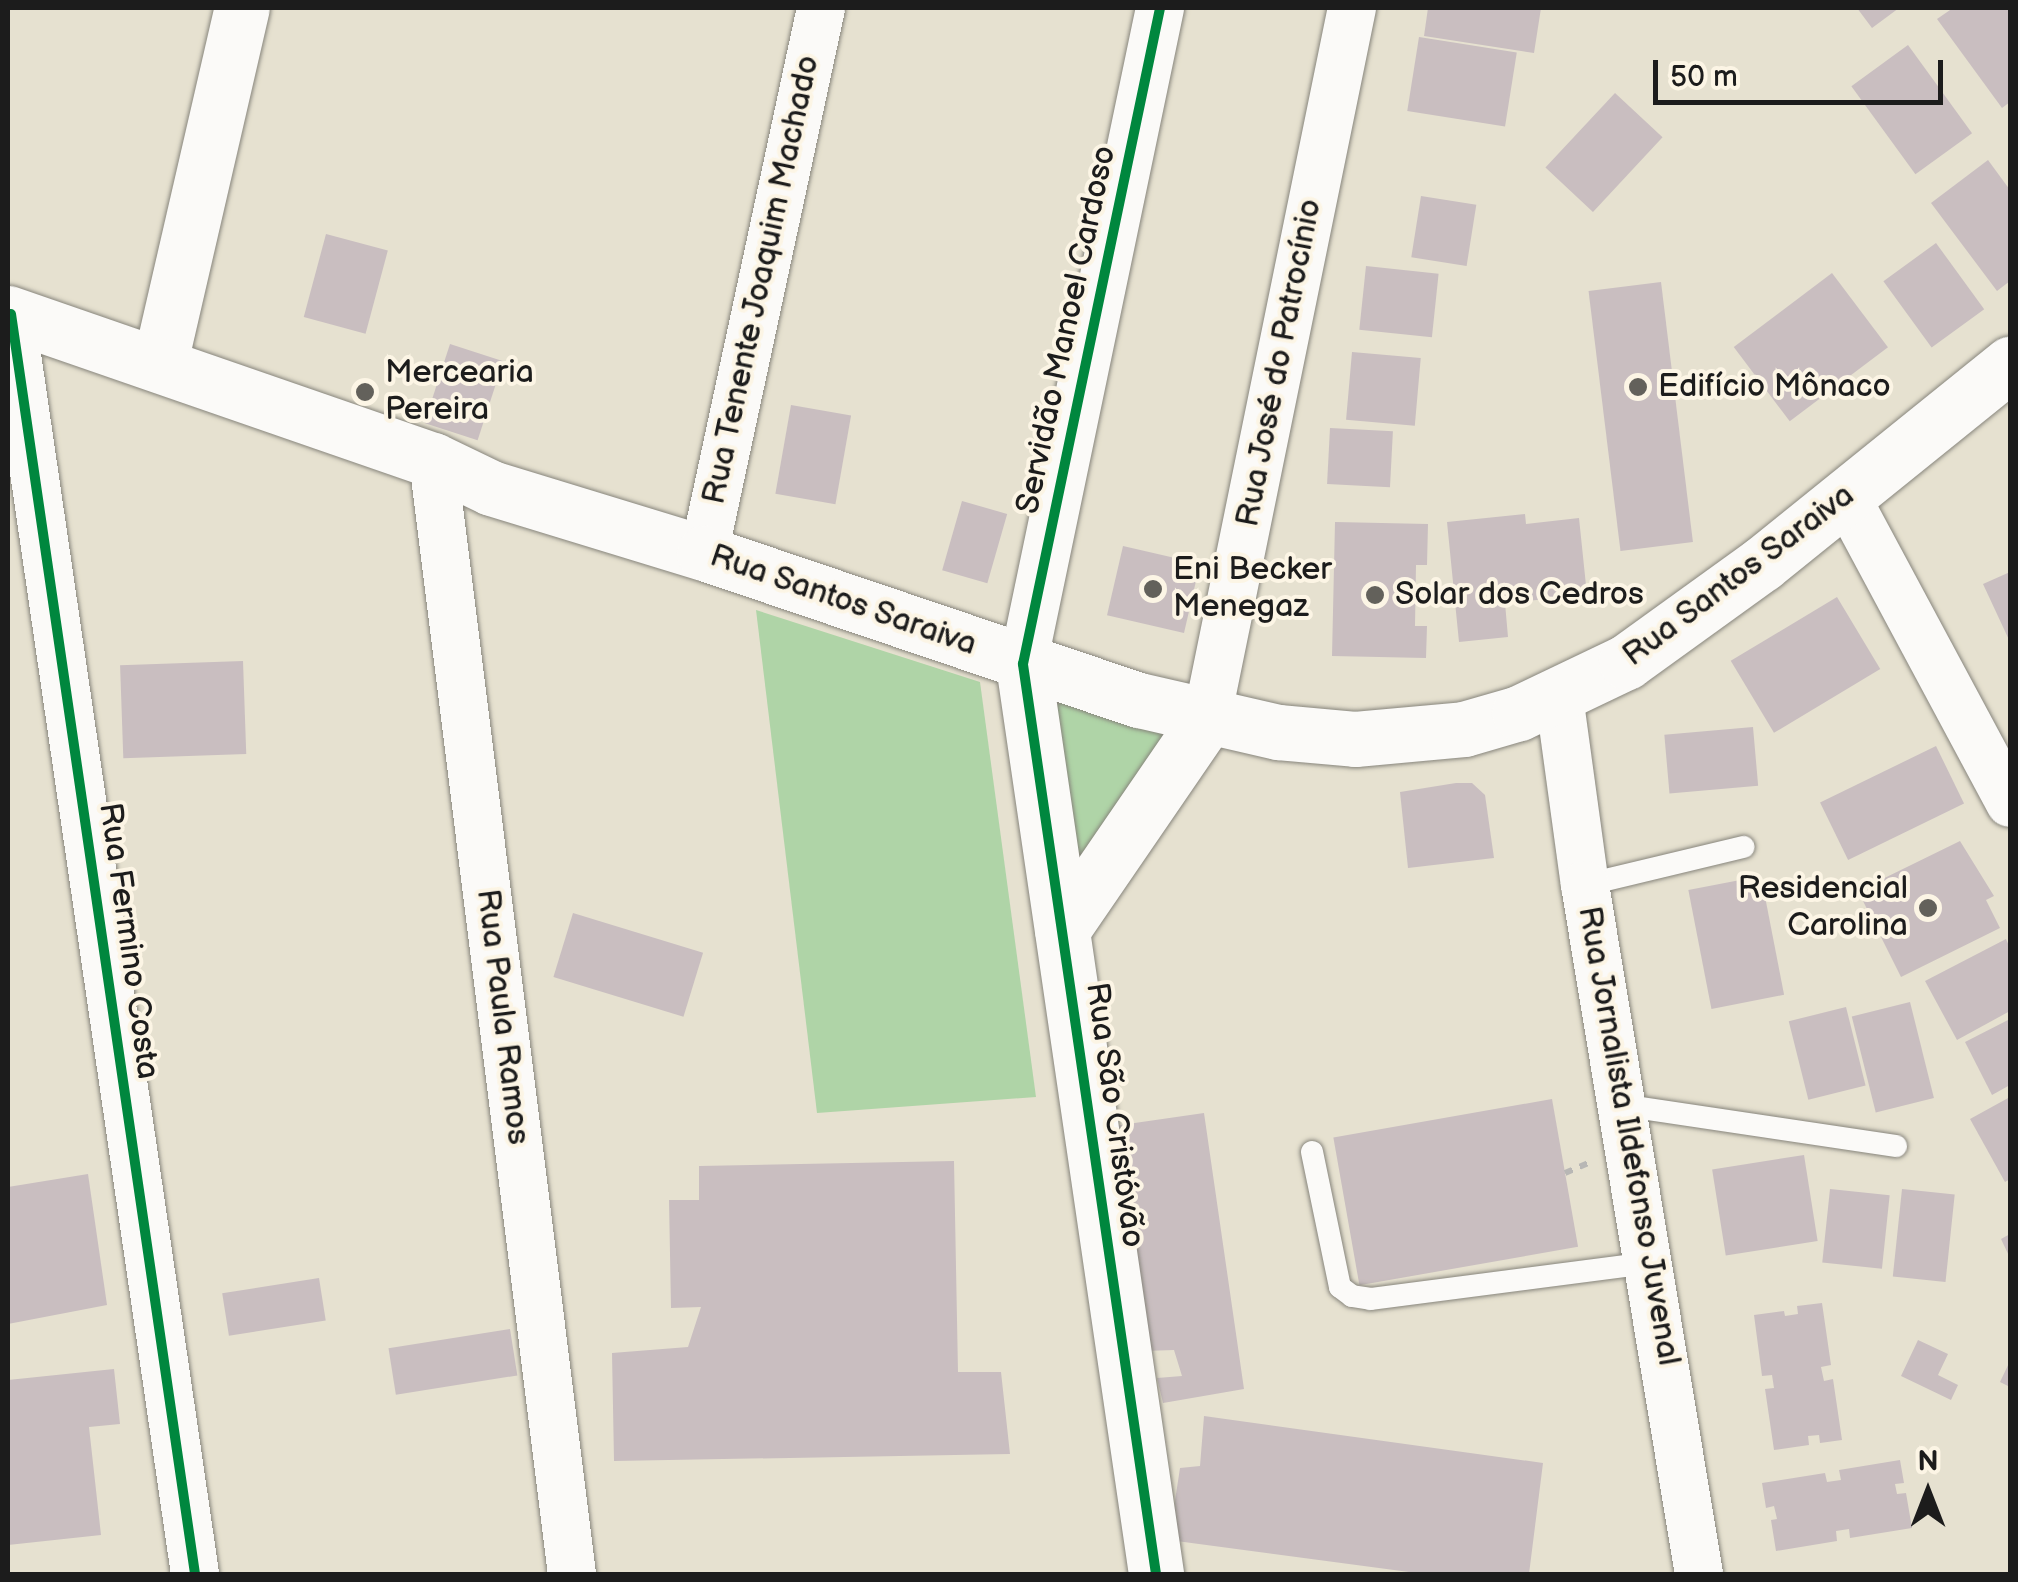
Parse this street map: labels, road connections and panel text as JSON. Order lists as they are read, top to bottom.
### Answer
{
  "streets": {
    "main road": ["Rua Santos Saraiva", "Rua São Cristóvão"],
    "street": [
      "Rua Tenente Joaquim Machado",
      "Servidão Manoel Cardoso",
      "Rua José do Patrocínio",
      "Rua Fermino Costa",
      "Rua Paula Ramos",
      "Rua Jornalista Ildefonso Juvenal"
    ]
  },
  "crossings": [
    ["Rua Tenente Joaquim Machado", "Rua Santos Saraiva"],
    ["Servidão Manoel Cardoso", "Rua Santos Saraiva"],
    ["Servidão Manoel Cardoso", "Rua São Cristóvão"],
    ["Rua José do Patrocínio", "Rua Santos Saraiva"],
    ["Rua Santos Saraiva", "Rua Fermino Costa"],
    ["Rua Santos Saraiva", "Rua Paula Ramos"],
    ["Rua Santos Saraiva", "Rua São Cristóvão"],
    ["Rua Santos Saraiva", "Rua Jornalista Ildefonso Juvenal"]
  ],
  "places": [
    "Edifício Mônaco",
    "Mercearia Pereira",
    "Eni Becker Menegaz",
    "Solar dos Cedros",
    "Residencial Carolina"
  ],
  "scale_bar": "50 m",
  "north": "top"
}
